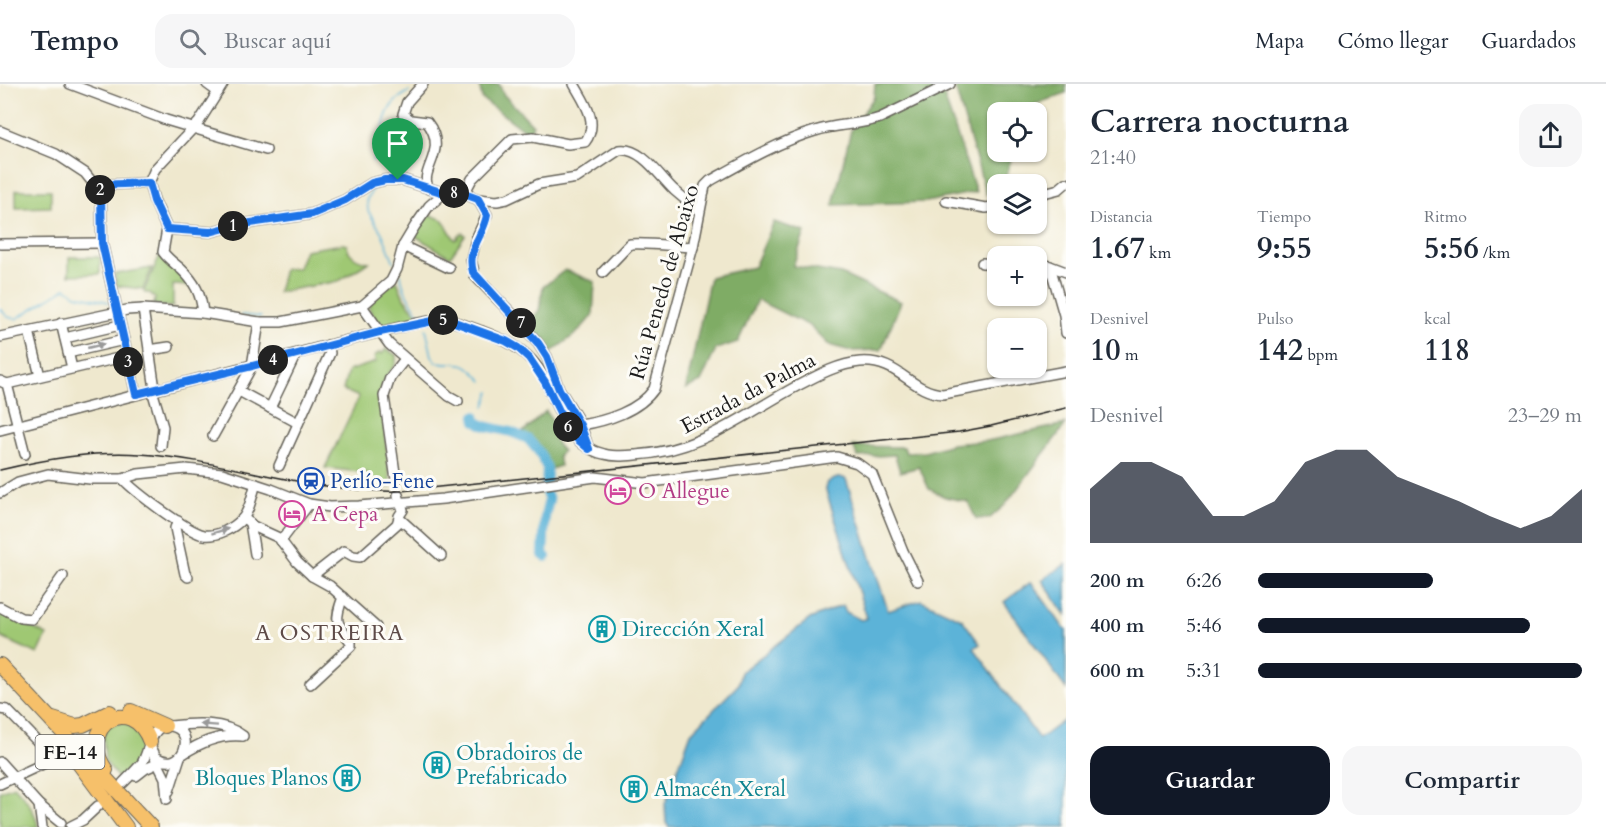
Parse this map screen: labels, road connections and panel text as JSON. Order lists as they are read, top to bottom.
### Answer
{
  "streets": {
    "highway": ["FE-14"],
    "street": ["Rúa Penedo de Abaixo", "Estrada da Palma"]
  },
  "districts": ["A OSTREIRA"],
  "places": {
    "station": ["Perlío-Fene"],
    "hotel": ["O Allegue", "A Cepa"],
    "building": [
      "Dirección Xeral",
      "Obradoiros de Prefabricado",
      "Bloques Planos",
      "Almacén Xeral"
    ]
  },
  "page": {
    "header": "Tempo",
    "search": "Buscar aquí",
    "nav": ["Mapa", "Cómo llegar", "Guardados"],
    "heading": ["Carrera nocturna", "21:40"],
    "map_buttons": ["+", "−"],
    "pins": [
      "2",
      "8",
      "1",
      "5",
      "7",
      "4",
      "3",
      "6"
    ],
    "stats": [
      ["Distancia", "1.67 km"],
      ["Tiempo", "9:55"],
      ["Ritmo", "5:56 /km"],
      ["Desnivel", "10 m"],
      ["Pulso", "142 bpm"],
      ["kcal", "118"]
    ],
    "chart": ["Desnivel", "23–29 m"],
    "list": [
      {
        "name": "200 m",
        "note": "6:26"
      },
      {
        "name": "400 m",
        "note": "5:46"
      },
      {
        "name": "600 m",
        "note": "5:31"
      }
    ],
    "buttons": ["Guardar", "Compartir"]
  }
}
